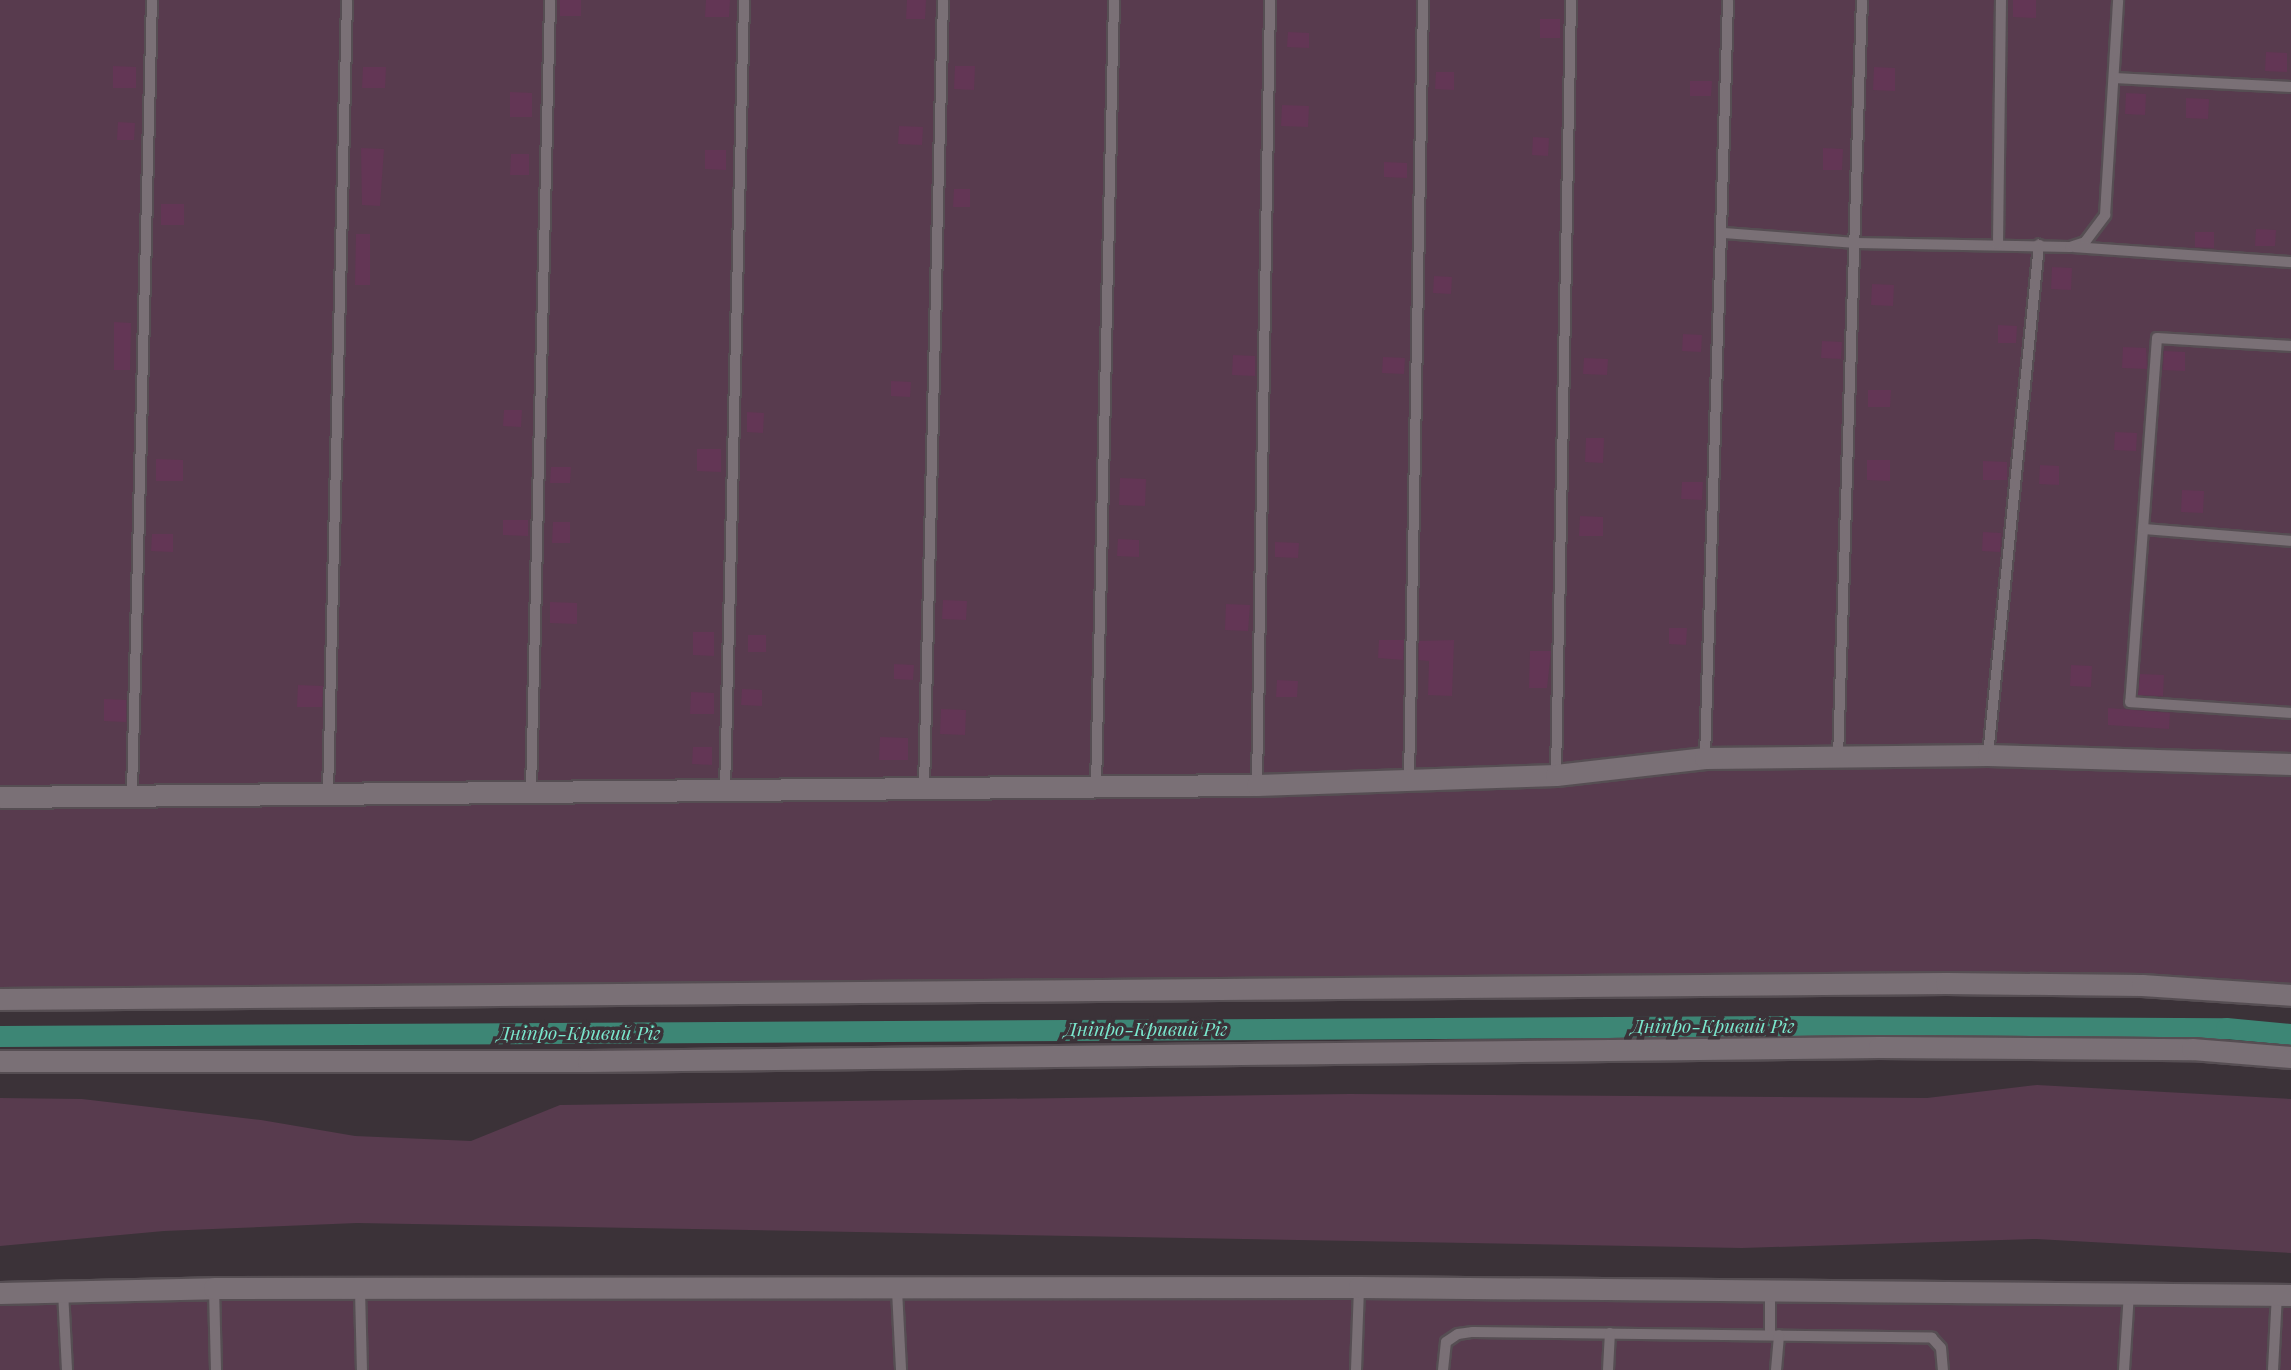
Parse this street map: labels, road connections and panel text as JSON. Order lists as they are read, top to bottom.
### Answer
{
  "water": ["Дніпро-Кривий Ріг"]
}
